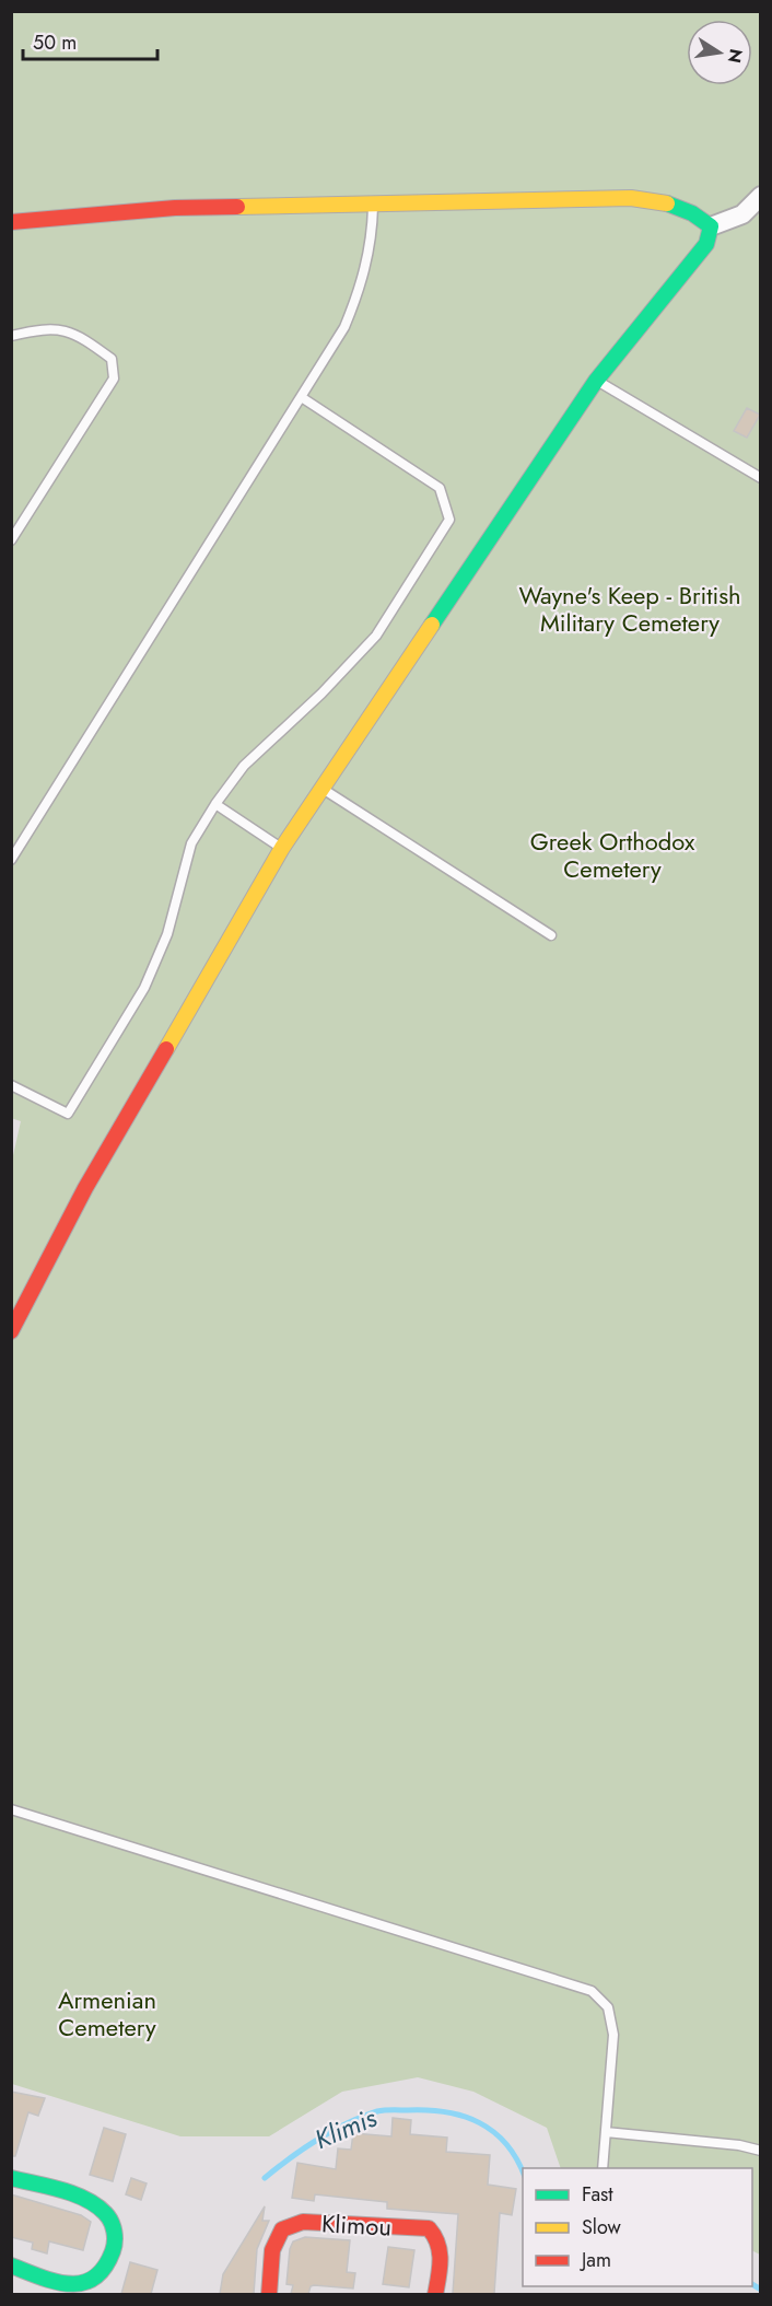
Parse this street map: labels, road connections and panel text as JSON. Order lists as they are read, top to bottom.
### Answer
{
  "streets": {
    "street": ["Klimou"]
  },
  "water": ["Klimis"],
  "parks": ["Wayne's Keep - British Military Cemetery", "Greek Orthodox Cemetery", "Armenian Cemetery"],
  "legend": ["Fast", "Slow", "Jam"],
  "scale_bar": "50 m",
  "north": "right"
}
